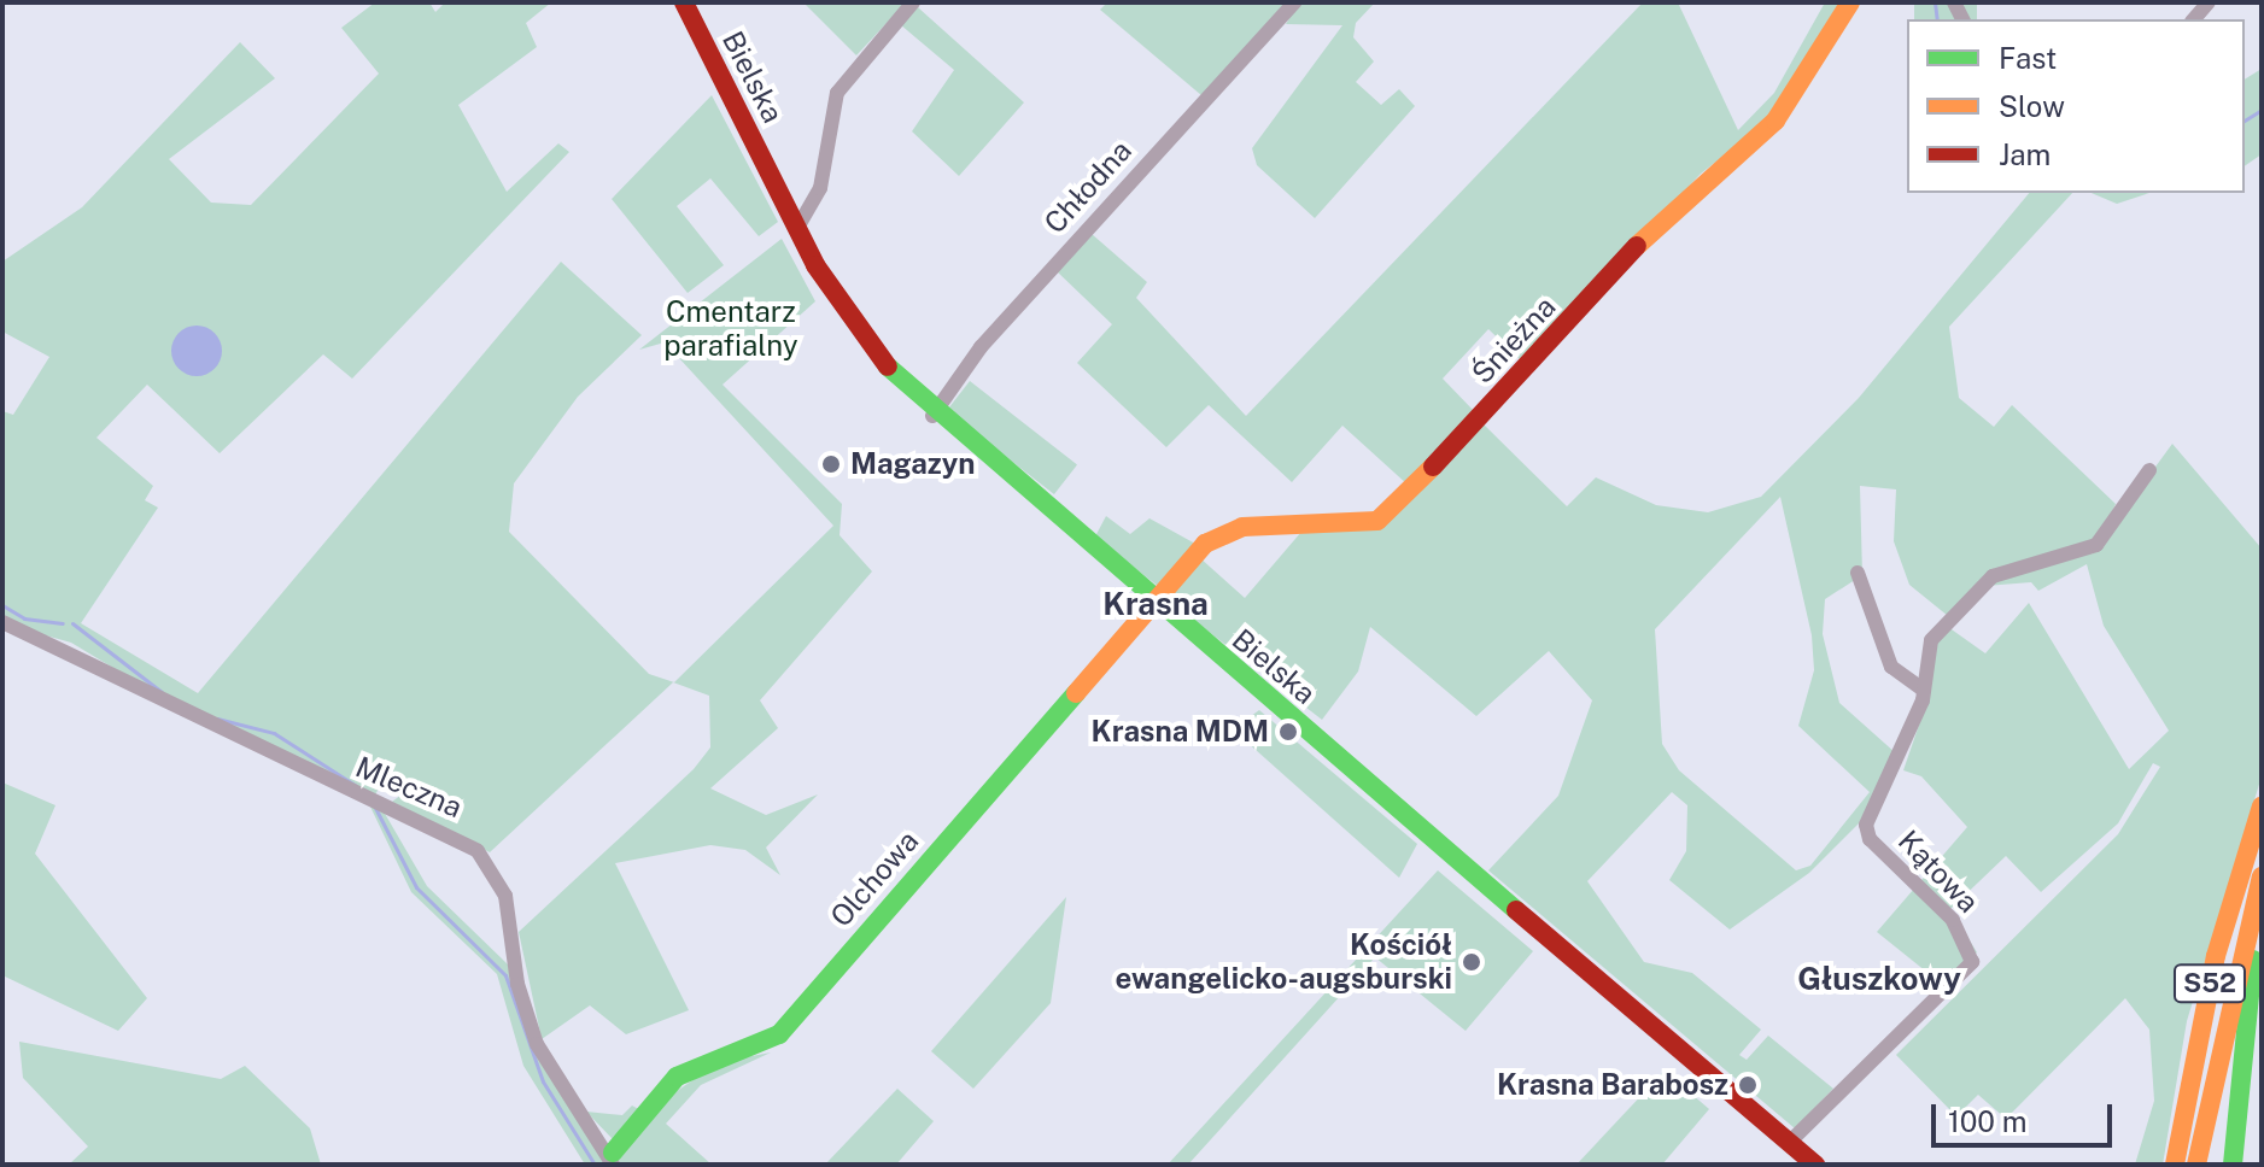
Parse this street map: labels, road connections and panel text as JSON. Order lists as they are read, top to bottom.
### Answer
{
  "streets": {
    "main road": [
      "Bielska",
      "Śnieżna",
      "Olchowa",
      "S52"
    ],
    "street": ["Chłodna", "Mleczna", "Kątowa"]
  },
  "crossings": [
    ["Bielska", "Chłodna"],
    ["Bielska", "Śnieżna"],
    ["Bielska", "Kątowa"],
    ["Bielska", "Olchowa"],
    ["Śnieżna", "Olchowa"],
    ["Mleczna", "Olchowa"]
  ],
  "districts": ["Krasna", "Głuszkowy"],
  "parks": ["Cmentarz parafialny"],
  "places": [
    "Magazyn",
    "Krasna MDM",
    "Kościół ewangelicko-augsburski",
    "Krasna Barabosz"
  ],
  "legend": ["Fast", "Slow", "Jam"],
  "scale_bar": "100 m"
}
